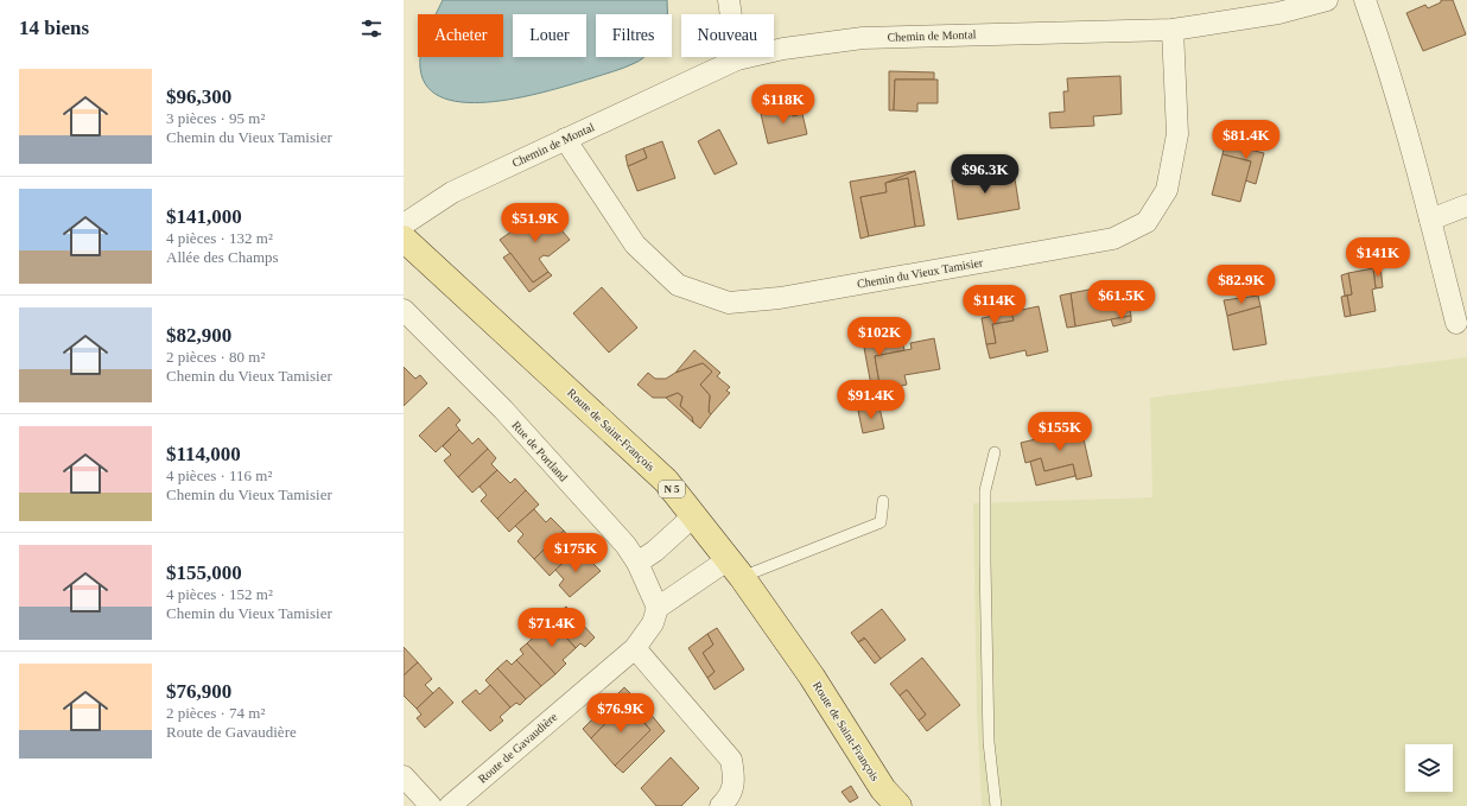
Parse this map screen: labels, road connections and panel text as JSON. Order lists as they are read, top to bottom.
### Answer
{
  "streets": {
    "main road": ["Route de Saint-François", "N 5"],
    "street": [
      "Chemin de Montal",
      "Chemin du Vieux Tamisier",
      "Rue de Portland",
      "Route de Gavaudière"
    ]
  },
  "crossings": [
    ["Chemin de Montal", "Chemin du Vieux Tamisier"],
    ["Rue de Portland", "Route de Gavaudière"]
  ],
  "page": {
    "heading": "14 biens",
    "chip": [
      "Acheter",
      "Louer",
      "Filtres",
      "Nouveau"
    ],
    "list": [
      {
        "name": "$96,300",
        "note": "3 pièces · 95 m² · Chemin du Vieux Tamisier"
      },
      {
        "name": "$141,000",
        "note": "4 pièces · 132 m² · Allée des Champs"
      },
      {
        "name": "$82,900",
        "note": "2 pièces · 80 m² · Chemin du Vieux Tamisier"
      },
      {
        "name": "$114,000",
        "note": "4 pièces · 116 m² · Chemin du Vieux Tamisier"
      },
      {
        "name": "$155,000",
        "note": "4 pièces · 152 m² · Chemin du Vieux Tamisier"
      },
      {
        "name": "$76,900",
        "note": "2 pièces · 74 m² · Route de Gavaudière"
      }
    ],
    "price": [
      "$118K",
      "$81.4K",
      "$96.3K",
      "$51.9K",
      "$141K",
      "$82.9K",
      "$61.5K",
      "$114K",
      "$102K",
      "$91.4K",
      "$155K",
      "$175K",
      "$71.4K",
      "$76.9K"
    ]
  }
}
